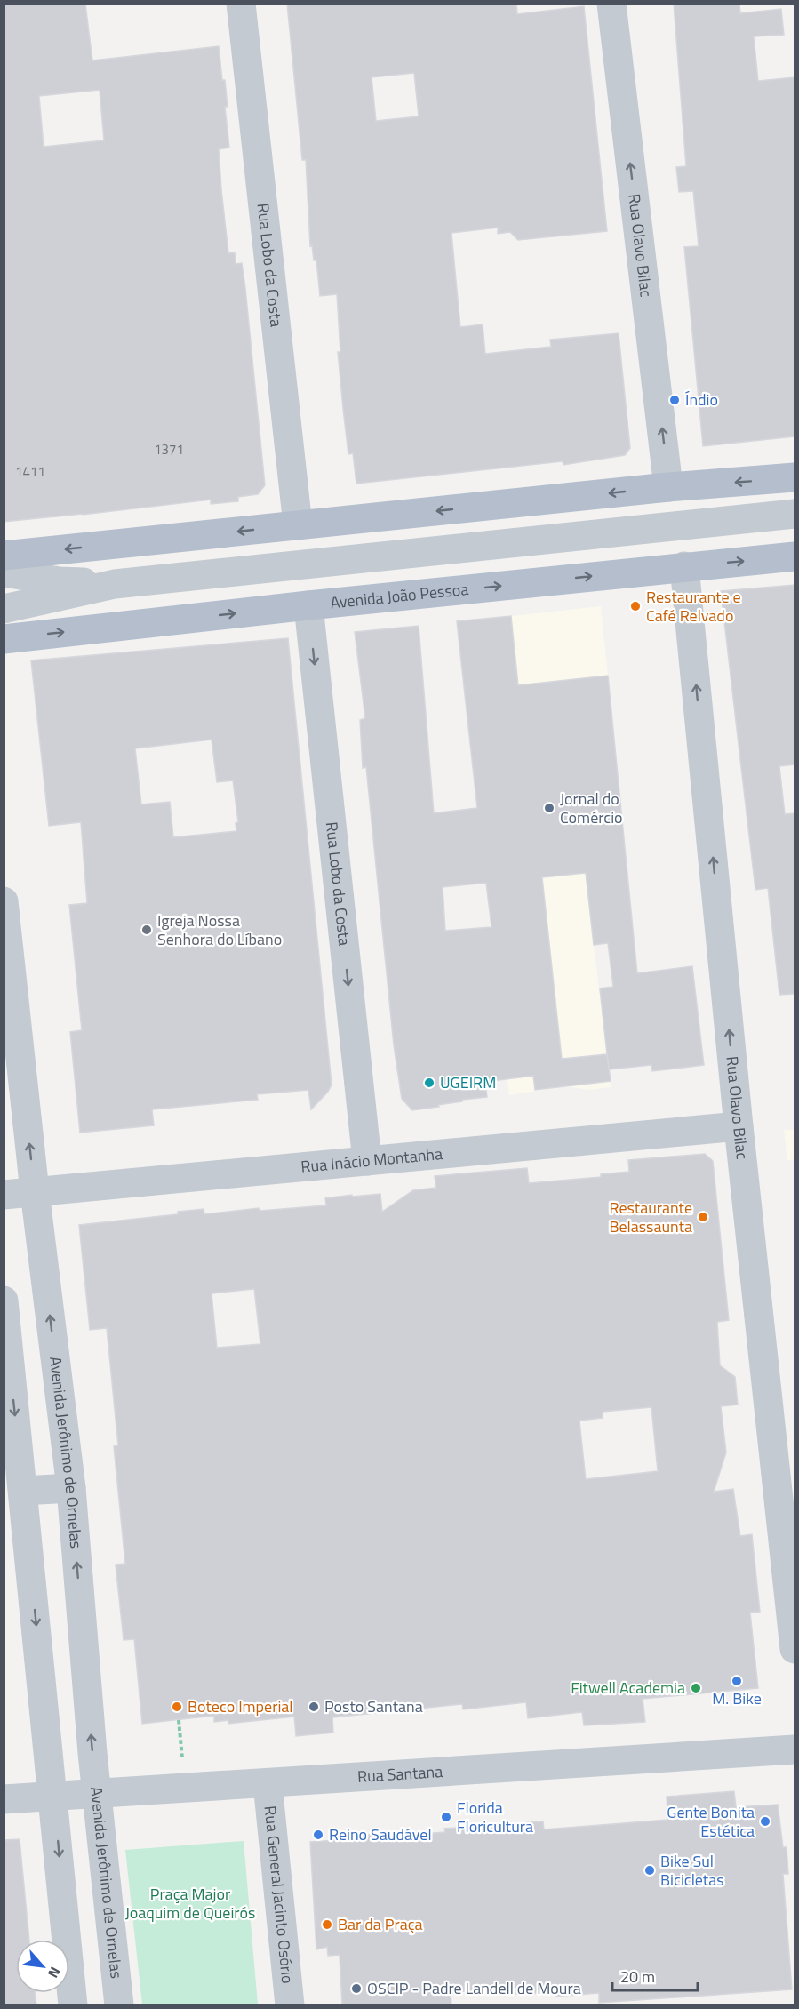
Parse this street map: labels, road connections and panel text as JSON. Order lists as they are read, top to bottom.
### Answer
{
  "streets": {
    "main road": ["Avenida João Pessoa"],
    "street": [
      "Rua Olavo Bilac",
      "Rua Lobo da Costa",
      "Rua Inácio Montanha",
      "Avenida Jerônimo de Ornelas",
      "Rua Santana",
      "Rua General Jacinto Osório"
    ]
  },
  "crossings": [
    ["Rua Olavo Bilac", "Avenida João Pessoa"],
    ["Rua Olavo Bilac", "Rua Inácio Montanha"],
    ["Rua Lobo da Costa", "Avenida João Pessoa"],
    ["Rua Lobo da Costa", "Rua Inácio Montanha"],
    ["Rua Inácio Montanha", "Avenida Jerônimo de Ornelas"],
    ["Avenida Jerônimo de Ornelas", "Rua Santana"],
    ["Rua Santana", "Rua General Jacinto Osório"]
  ],
  "one_way": ["Rua Olavo Bilac", "Rua Lobo da Costa"],
  "parks": ["Praça Major Joaquim de Queirós"],
  "places": [
    "Índio",
    "Restaurante e Café Relvado",
    "Jornal do Comércio",
    "Igreja Nossa Senhora do Líbano",
    "UGEIRM",
    "Restaurante Belassaunta",
    "M. Bike",
    "Fitwell Academia",
    "Boteco Imperial",
    "Posto Santana",
    "Florida Floricultura",
    "Gente Bonita Estética",
    "Reino Saudável",
    "Bike Sul Bicicletas",
    "Bar da Praça",
    "OSCIP - Padre Landell de Moura"
  ],
  "house_numbers": ["1371", "1411"],
  "scale_bar": "20 m",
  "north": "bottom right"
}
